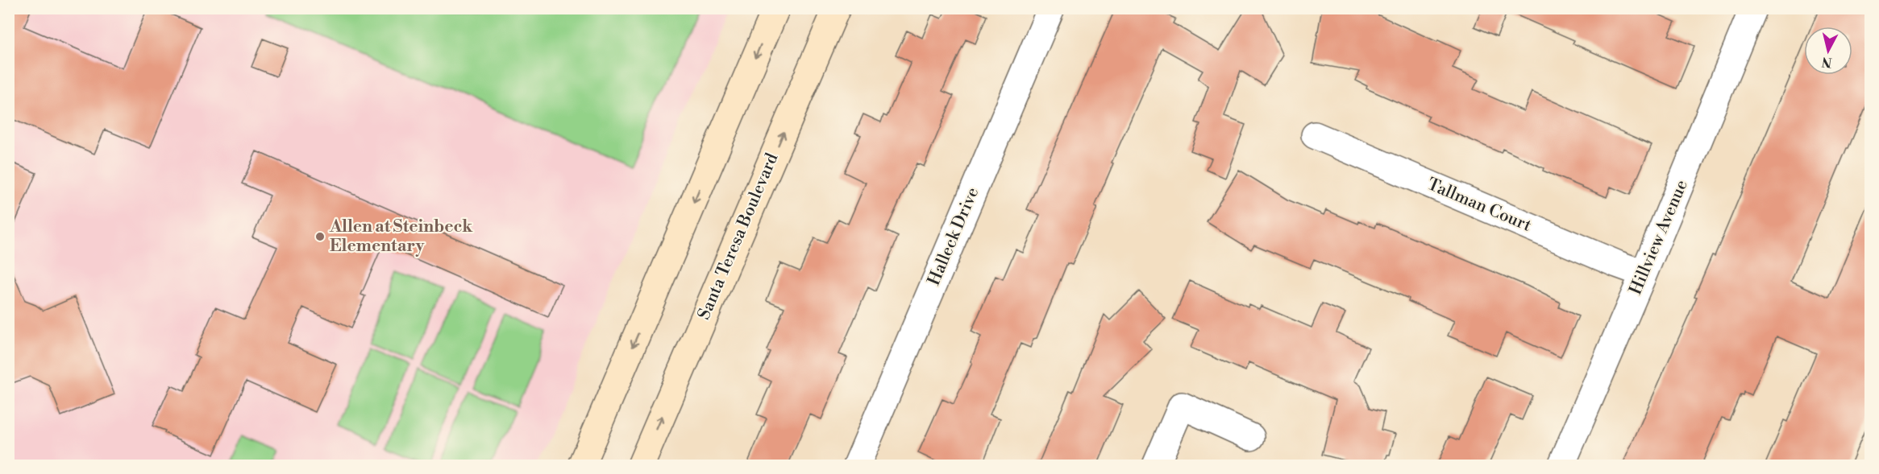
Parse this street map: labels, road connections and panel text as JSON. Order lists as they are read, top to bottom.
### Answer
{
  "streets": {
    "main road": ["Santa Teresa Boulevard"],
    "street": ["Tallman Court", "Halleck Drive", "Hillview Avenue"]
  },
  "crossings": [
    ["Tallman Court", "Hillview Avenue"]
  ],
  "places": ["Allen at Steinbeck Elementary"],
  "north": "bottom"
}
